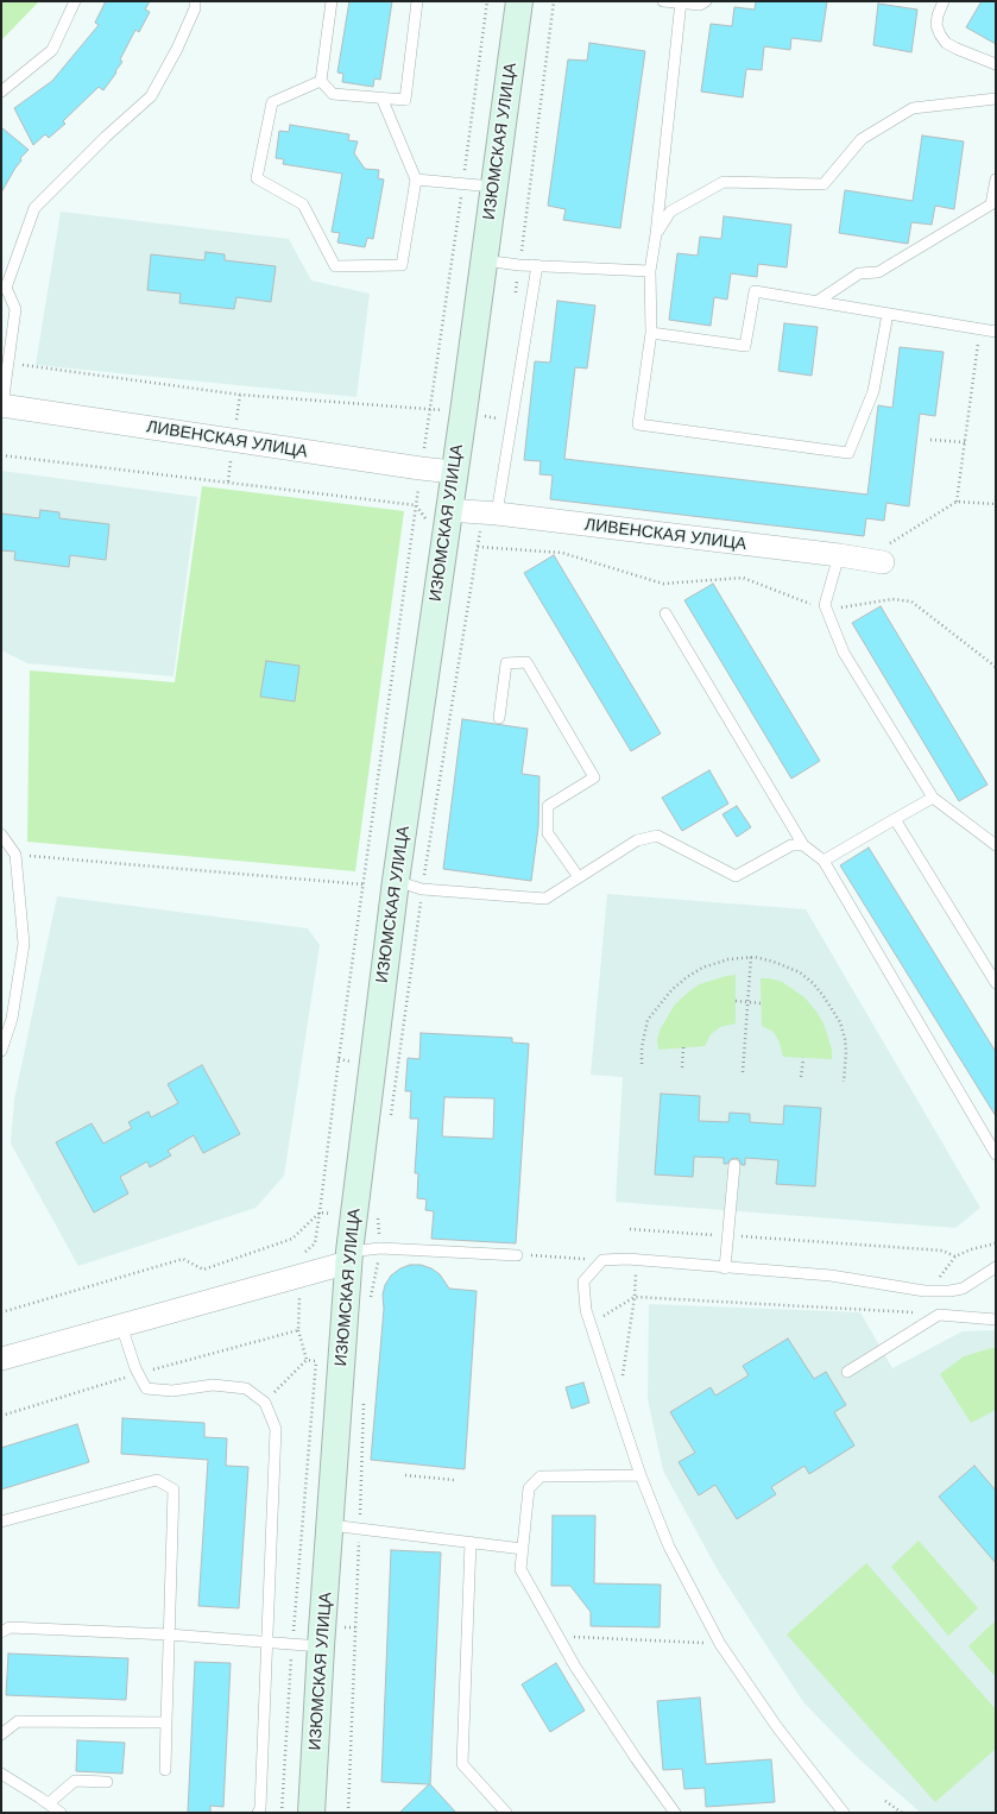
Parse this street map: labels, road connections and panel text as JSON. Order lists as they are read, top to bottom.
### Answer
{
  "streets": {
    "street": ["ИЗЮМСКАЯ УЛИЦА", "ЛИВЕНСКАЯ УЛИЦА"]
  },
  "crossings": [
    ["ИЗЮМСКАЯ УЛИЦА", "ЛИВЕНСКАЯ УЛИЦА"]
  ]
}
